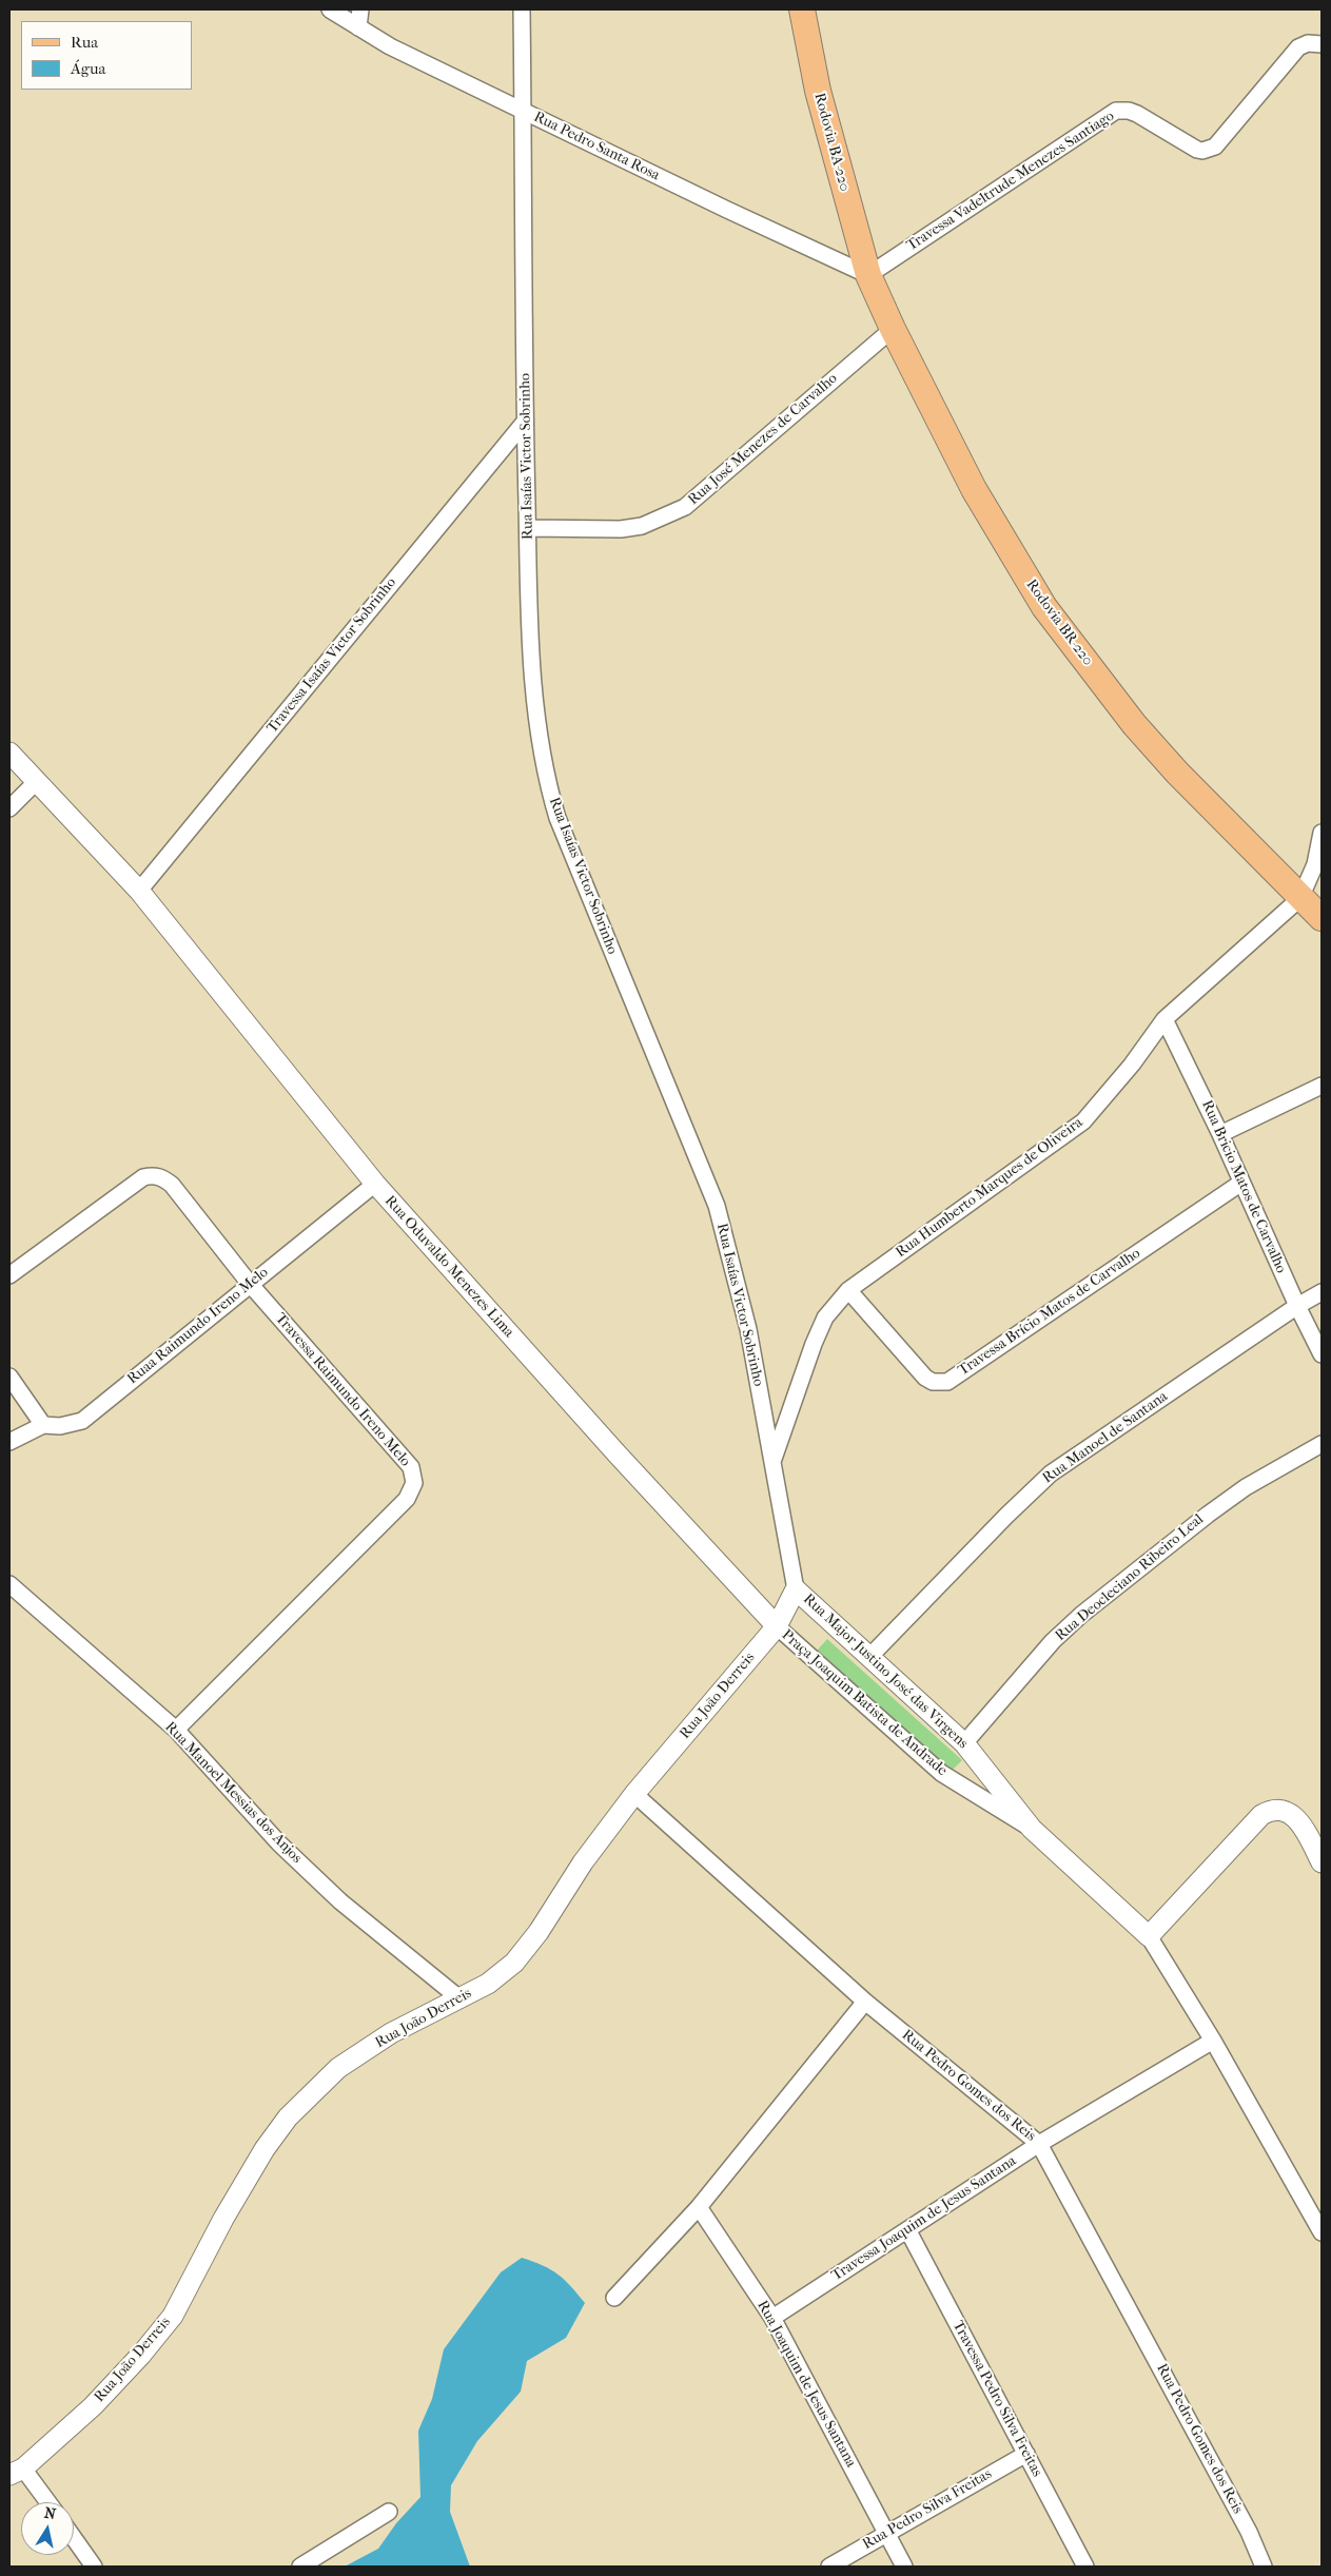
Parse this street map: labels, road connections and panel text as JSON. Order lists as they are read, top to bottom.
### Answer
{
  "streets": {
    "main road": ["Rodovia BA-220", "Rodovia BR-220"],
    "street": [
      "Rua Pedro Santa Rosa",
      "Travessa Vadeltrude Menezes Santiago",
      "Rua José Menezes de Carvalho",
      "Rua Isaías Victor Sobrinho",
      "Travessa Isaías Victor Sobrinho",
      "Rua Bricio Matos de Carvalho",
      "Rua Humberto Marques de Oliveira",
      "Rua Oduvaldo Menezes Lima",
      "Travessa Brício Matos de Carvalho",
      "Ruaa Raimundo Ireno Melo",
      "Travessa Raimundo Ireno Melo",
      "Rua Manoel de Santana",
      "Rua Deocleciano Ribeiro Leal",
      "Rua Major Justino José das Virgens",
      "Rua João Derreis",
      "Praça Joaquim Batista de Andrade",
      "Rua Manoel Messias dos Anjos",
      "Rua Pedro Gomes dos Reis",
      "Travessa Joaquim de Jesus Santana",
      "Rua Joaquim de Jesus Santana",
      "Travessa Pedro Silva Freitas",
      "Rua Pedro Silva Freitas"
    ]
  },
  "crossings": [
    ["Rodovia BA-220", "Rua Pedro Santa Rosa"],
    ["Rodovia BA-220", "Travessa Vadeltrude Menezes Santiago"],
    ["Rodovia BA-220", "Rodovia BR-220"],
    ["Rua Pedro Santa Rosa", "Travessa Vadeltrude Menezes Santiago"],
    ["Rua Pedro Santa Rosa", "Rua Isaías Victor Sobrinho"],
    ["Rua Pedro Santa Rosa", "Rodovia BR-220"],
    ["Travessa Vadeltrude Menezes Santiago", "Rodovia BR-220"],
    ["Rua José Menezes de Carvalho", "Rua Isaías Victor Sobrinho"],
    ["Rua José Menezes de Carvalho", "Rodovia BR-220"],
    ["Rua Isaías Victor Sobrinho", "Travessa Isaías Victor Sobrinho"],
    ["Rua Isaías Victor Sobrinho", "Rua Humberto Marques de Oliveira"],
    ["Rua Isaías Victor Sobrinho", "Rua Major Justino José das Virgens"],
    ["Rua Isaías Victor Sobrinho", "Rua João Derreis"],
    ["Rodovia BR-220", "Rua Humberto Marques de Oliveira"],
    ["Travessa Isaías Victor Sobrinho", "Rua Oduvaldo Menezes Lima"],
    ["Rua Bricio Matos de Carvalho", "Rua Humberto Marques de Oliveira"],
    ["Rua Bricio Matos de Carvalho", "Travessa Brício Matos de Carvalho"],
    ["Rua Bricio Matos de Carvalho", "Rua Manoel de Santana"],
    ["Rua Humberto Marques de Oliveira", "Travessa Brício Matos de Carvalho"],
    ["Rua Oduvaldo Menezes Lima", "Ruaa Raimundo Ireno Melo"],
    ["Rua Oduvaldo Menezes Lima", "Rua João Derreis"],
    ["Rua Oduvaldo Menezes Lima", "Praça Joaquim Batista de Andrade"],
    ["Ruaa Raimundo Ireno Melo", "Travessa Raimundo Ireno Melo"],
    ["Travessa Raimundo Ireno Melo", "Rua Manoel Messias dos Anjos"],
    ["Rua Manoel de Santana", "Rua Major Justino José das Virgens"],
    ["Rua Deocleciano Ribeiro Leal", "Rua Major Justino José das Virgens"],
    ["Rua Major Justino José das Virgens", "Rua João Derreis"],
    ["Rua Major Justino José das Virgens", "Praça Joaquim Batista de Andrade"],
    ["Rua João Derreis", "Praça Joaquim Batista de Andrade"],
    ["Rua João Derreis", "Rua Manoel Messias dos Anjos"],
    ["Rua João Derreis", "Rua Pedro Gomes dos Reis"],
    ["Rua Pedro Gomes dos Reis", "Travessa Joaquim de Jesus Santana"],
    ["Travessa Joaquim de Jesus Santana", "Rua Joaquim de Jesus Santana"],
    ["Travessa Joaquim de Jesus Santana", "Travessa Pedro Silva Freitas"],
    ["Rua Joaquim de Jesus Santana", "Rua Pedro Silva Freitas"],
    ["Travessa Pedro Silva Freitas", "Rua Pedro Silva Freitas"]
  ],
  "legend": ["Rua", "Água"],
  "north": "top"
}
